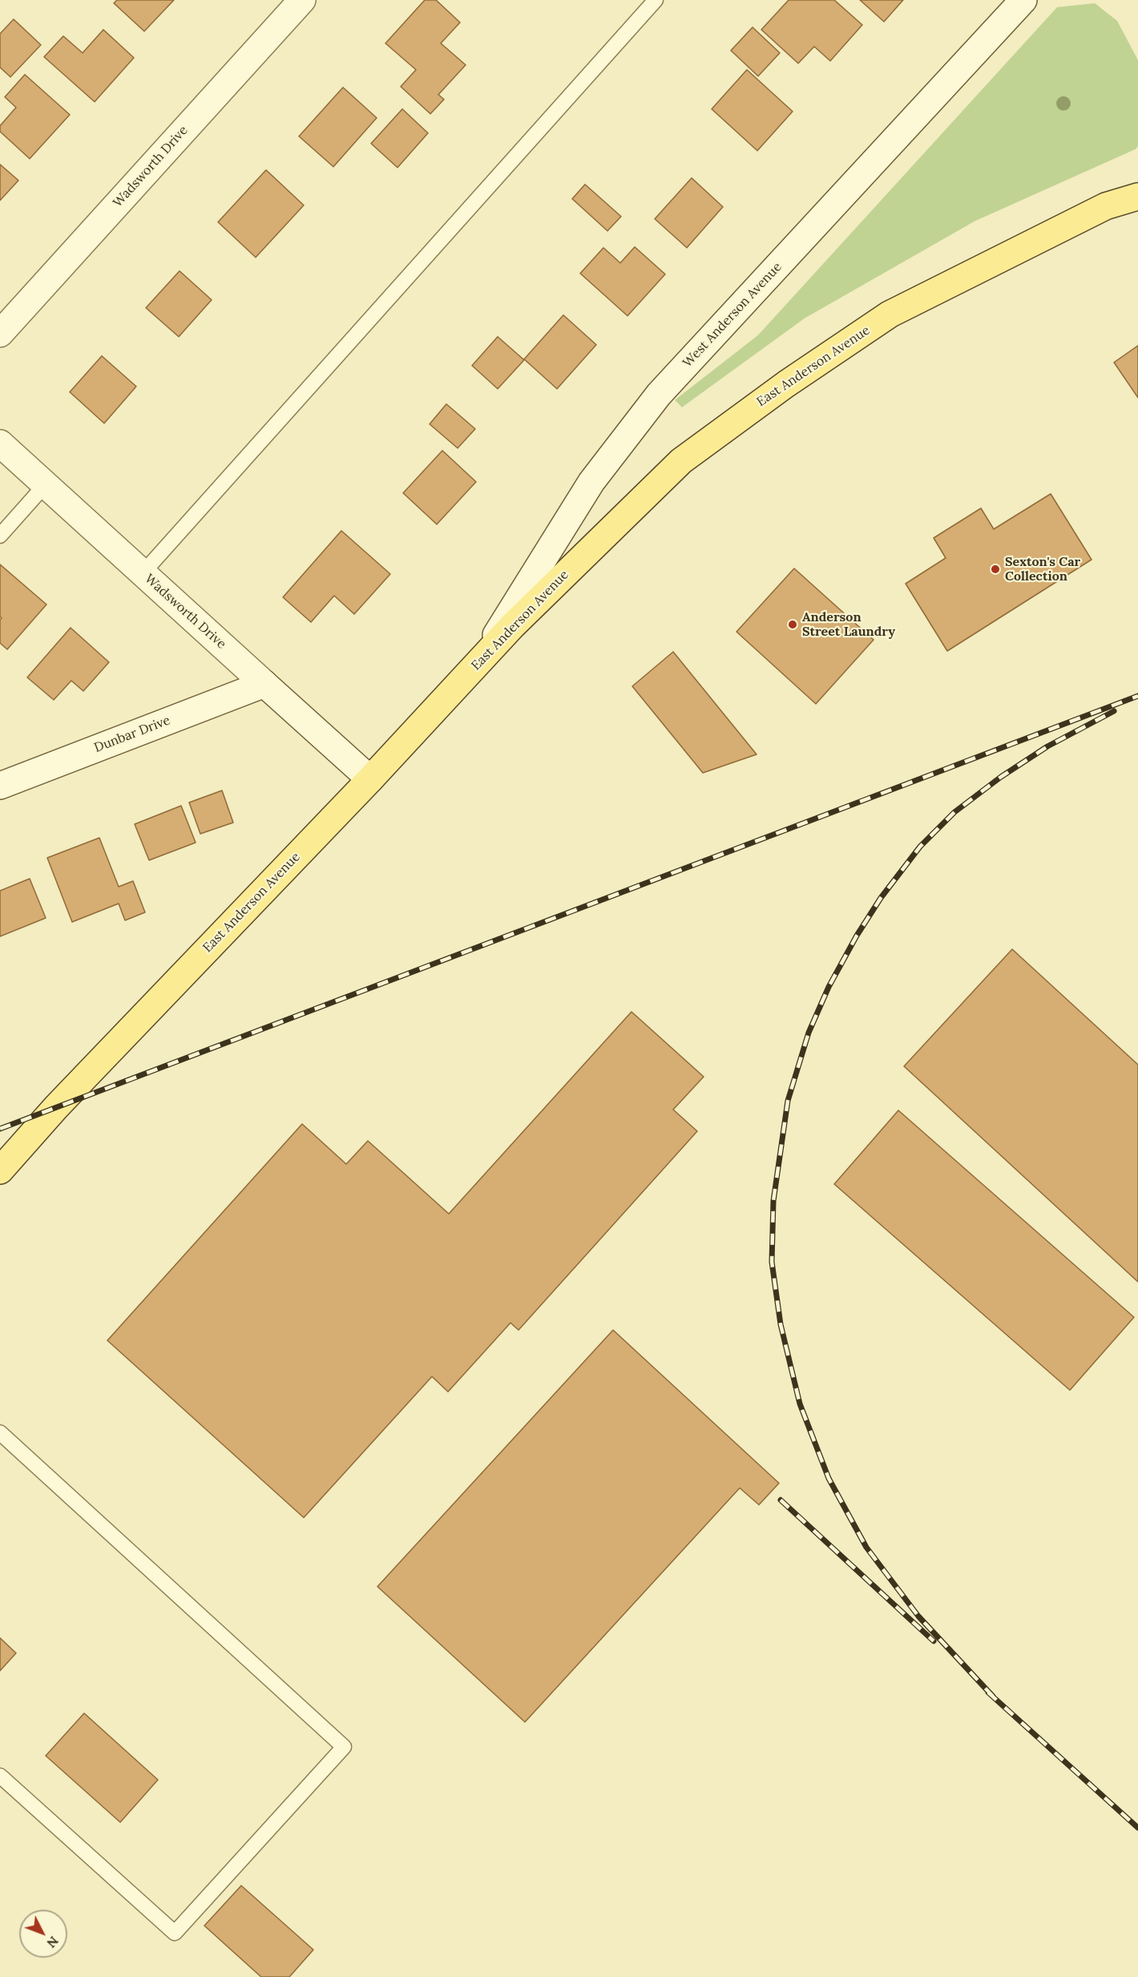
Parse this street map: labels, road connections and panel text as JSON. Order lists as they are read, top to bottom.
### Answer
{
  "streets": {
    "main road": ["East Anderson Avenue"],
    "street": ["Wadsworth Drive", "West Anderson Avenue", "Dunbar Drive"]
  },
  "crossings": [
    ["Wadsworth Drive", "East Anderson Avenue"],
    ["Wadsworth Drive", "Dunbar Drive"],
    ["West Anderson Avenue", "East Anderson Avenue"]
  ],
  "places": ["Sexton's Car Collection", "Anderson Street Laundry"],
  "north": "bottom right"
}
